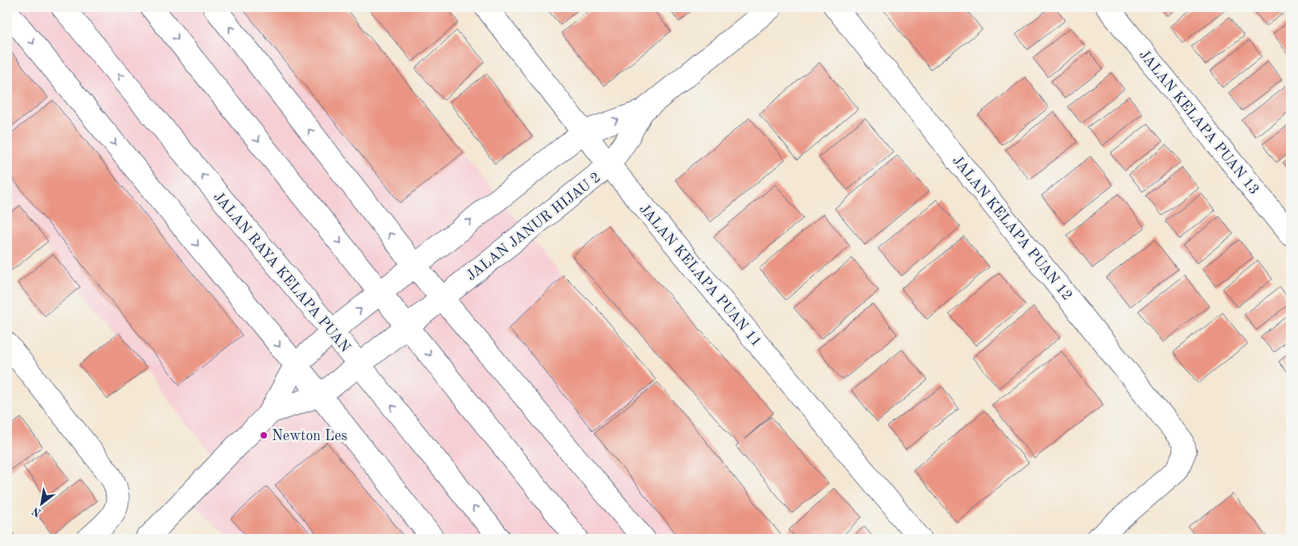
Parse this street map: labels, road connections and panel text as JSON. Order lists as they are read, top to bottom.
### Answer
{
  "streets": {
    "street": [
      "JALAN KELAPA PUAN 13",
      "JALAN JANUR HIJAU 2",
      "JALAN KELAPA PUAN 12",
      "JALAN RAYA KELAPA PUAN",
      "JALAN KELAPA PUAN 11"
    ]
  },
  "crossings": [
    ["JALAN JANUR HIJAU 2", "JALAN RAYA KELAPA PUAN"],
    ["JALAN JANUR HIJAU 2", "JALAN KELAPA PUAN 11"]
  ],
  "places": ["Newton Les"],
  "north": "bottom left"
}
